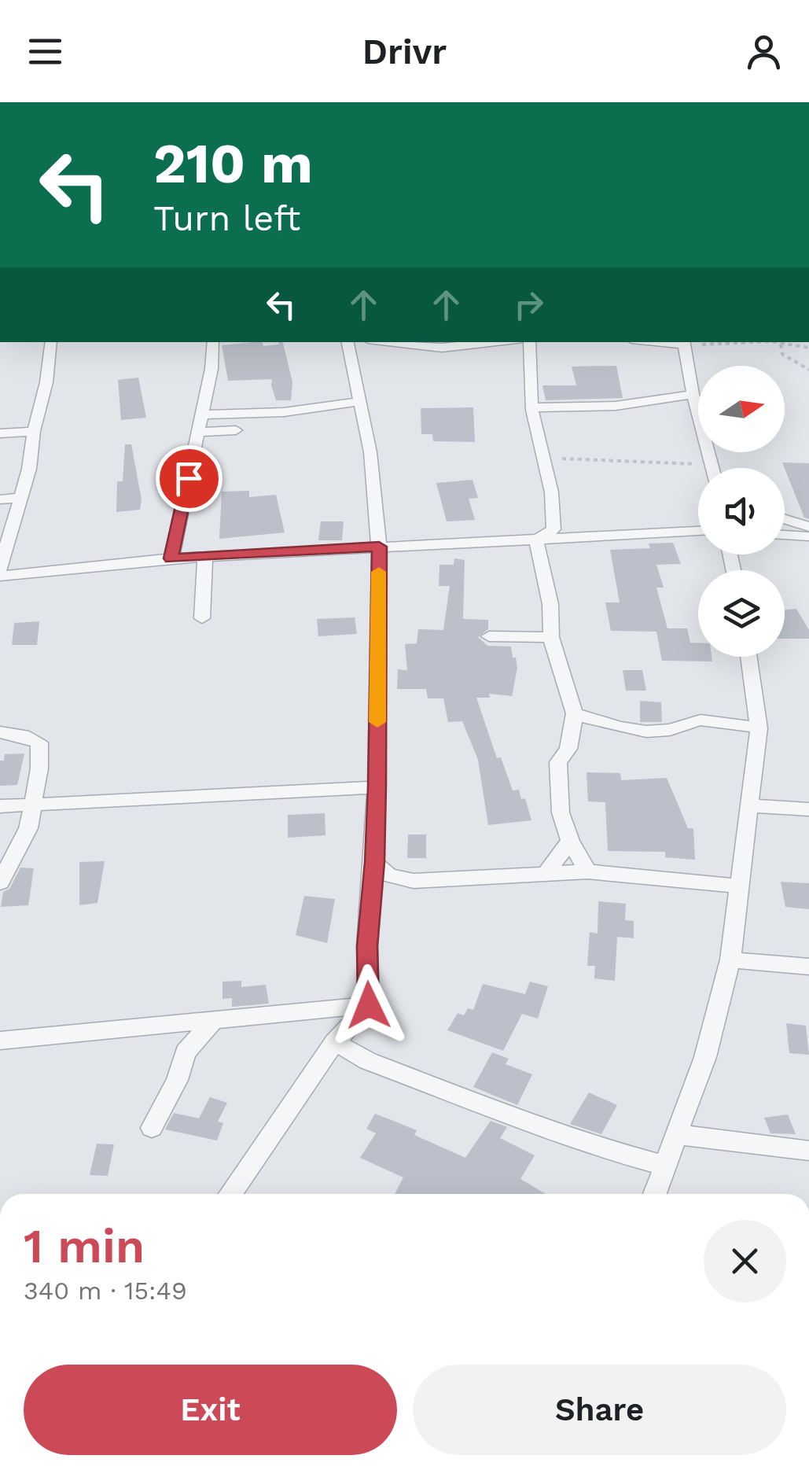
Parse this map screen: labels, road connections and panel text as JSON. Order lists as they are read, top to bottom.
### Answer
{
  "north": "right",
  "page": {
    "header": "Drivr",
    "turn": ["210 m", "Turn left"],
    "heading": ["1 min", "340 m · 15:49"],
    "buttons": ["Exit", "Share"]
  }
}
